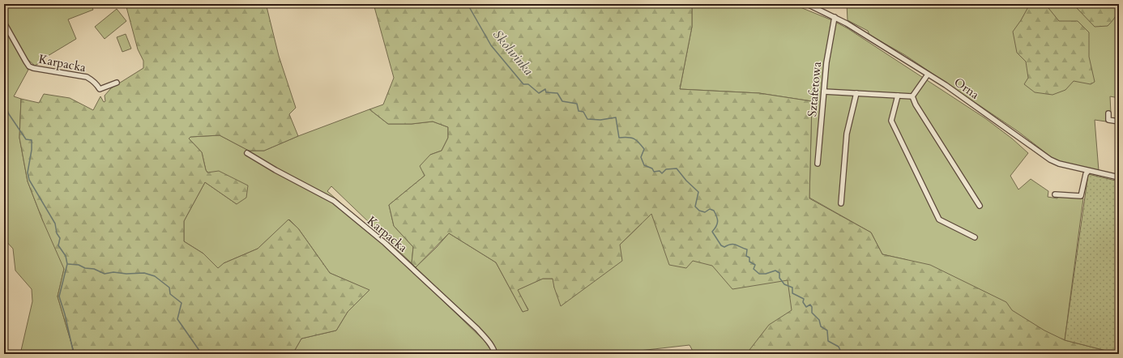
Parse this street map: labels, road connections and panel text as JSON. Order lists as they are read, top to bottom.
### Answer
{
  "streets": {
    "street": ["Karpacka", "Orna", "Sztafetowa"]
  },
  "crossings": [
    ["Orna", "Sztafetowa"]
  ],
  "water": ["Skolwinka"]
}
